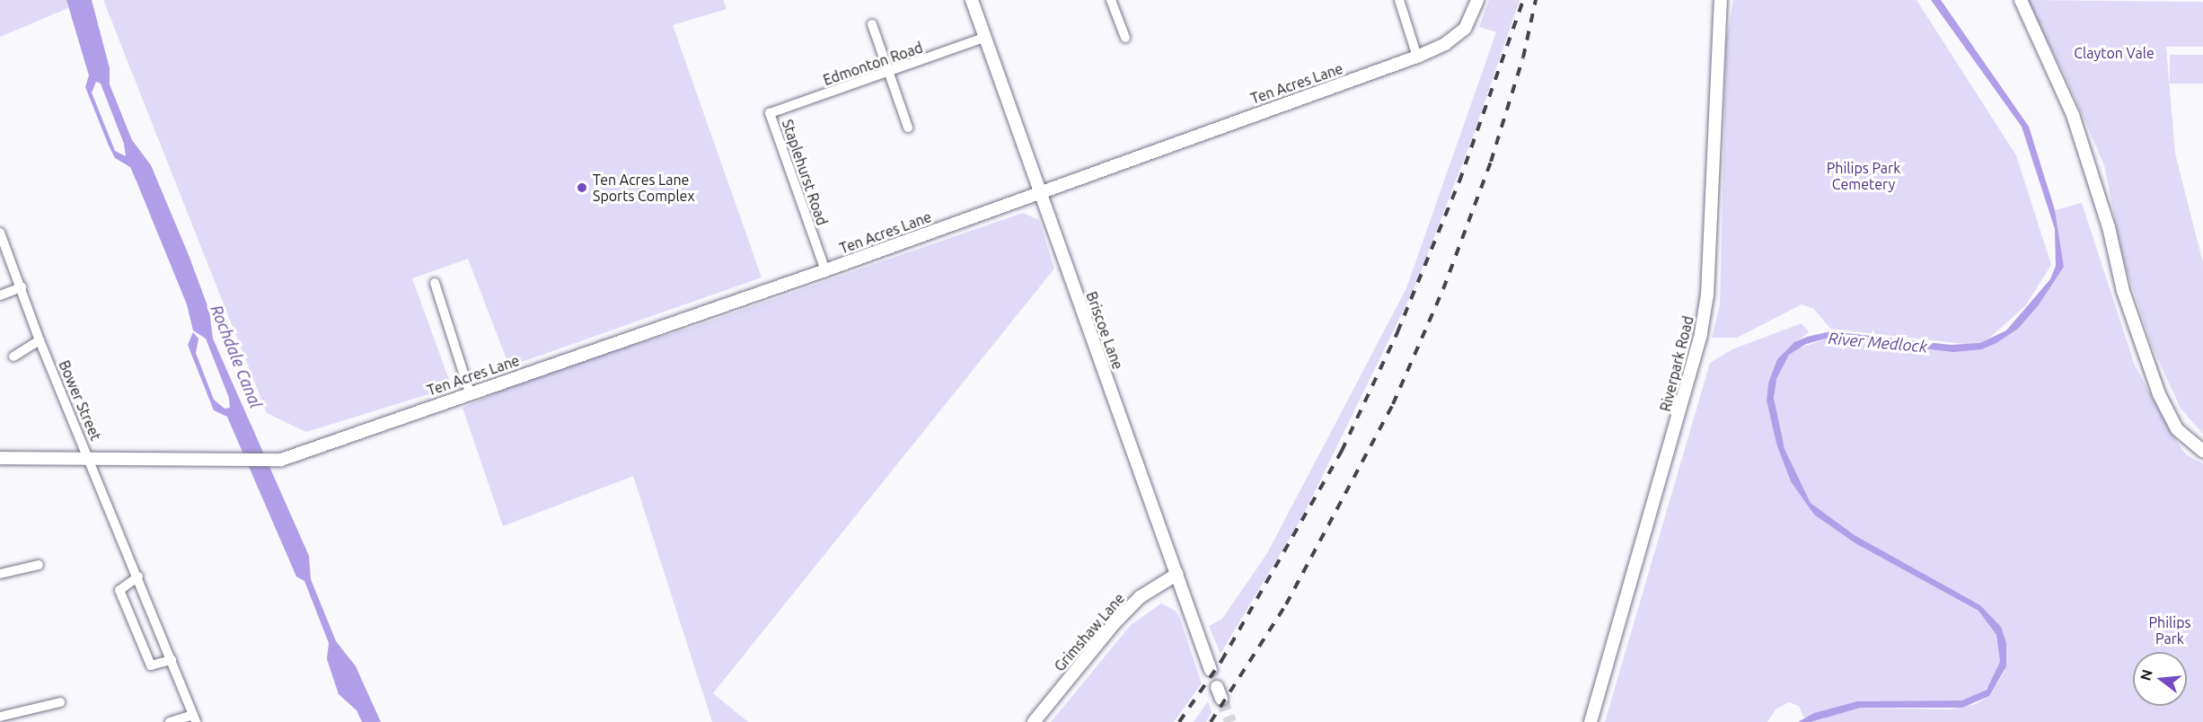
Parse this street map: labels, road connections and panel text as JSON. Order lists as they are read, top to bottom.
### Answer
{
  "streets": {
    "street": [
      "Edmonton Road",
      "Ten Acres Lane",
      "Staplehurst Road",
      "Briscoe Lane",
      "Riverpark Road",
      "Bower Street",
      "Grimshaw Lane"
    ]
  },
  "crossings": [
    ["Edmonton Road", "Staplehurst Road"],
    ["Edmonton Road", "Briscoe Lane"],
    ["Ten Acres Lane", "Staplehurst Road"],
    ["Ten Acres Lane", "Briscoe Lane"],
    ["Ten Acres Lane", "Bower Street"],
    ["Briscoe Lane", "Grimshaw Lane"]
  ],
  "water": ["River Medlock", "Rochdale Canal"],
  "parks": ["Clayton Vale", "Philips Park Cemetery", "Philips Park"],
  "places": ["Ten Acres Lane Sports Complex"],
  "north": "left"
}
